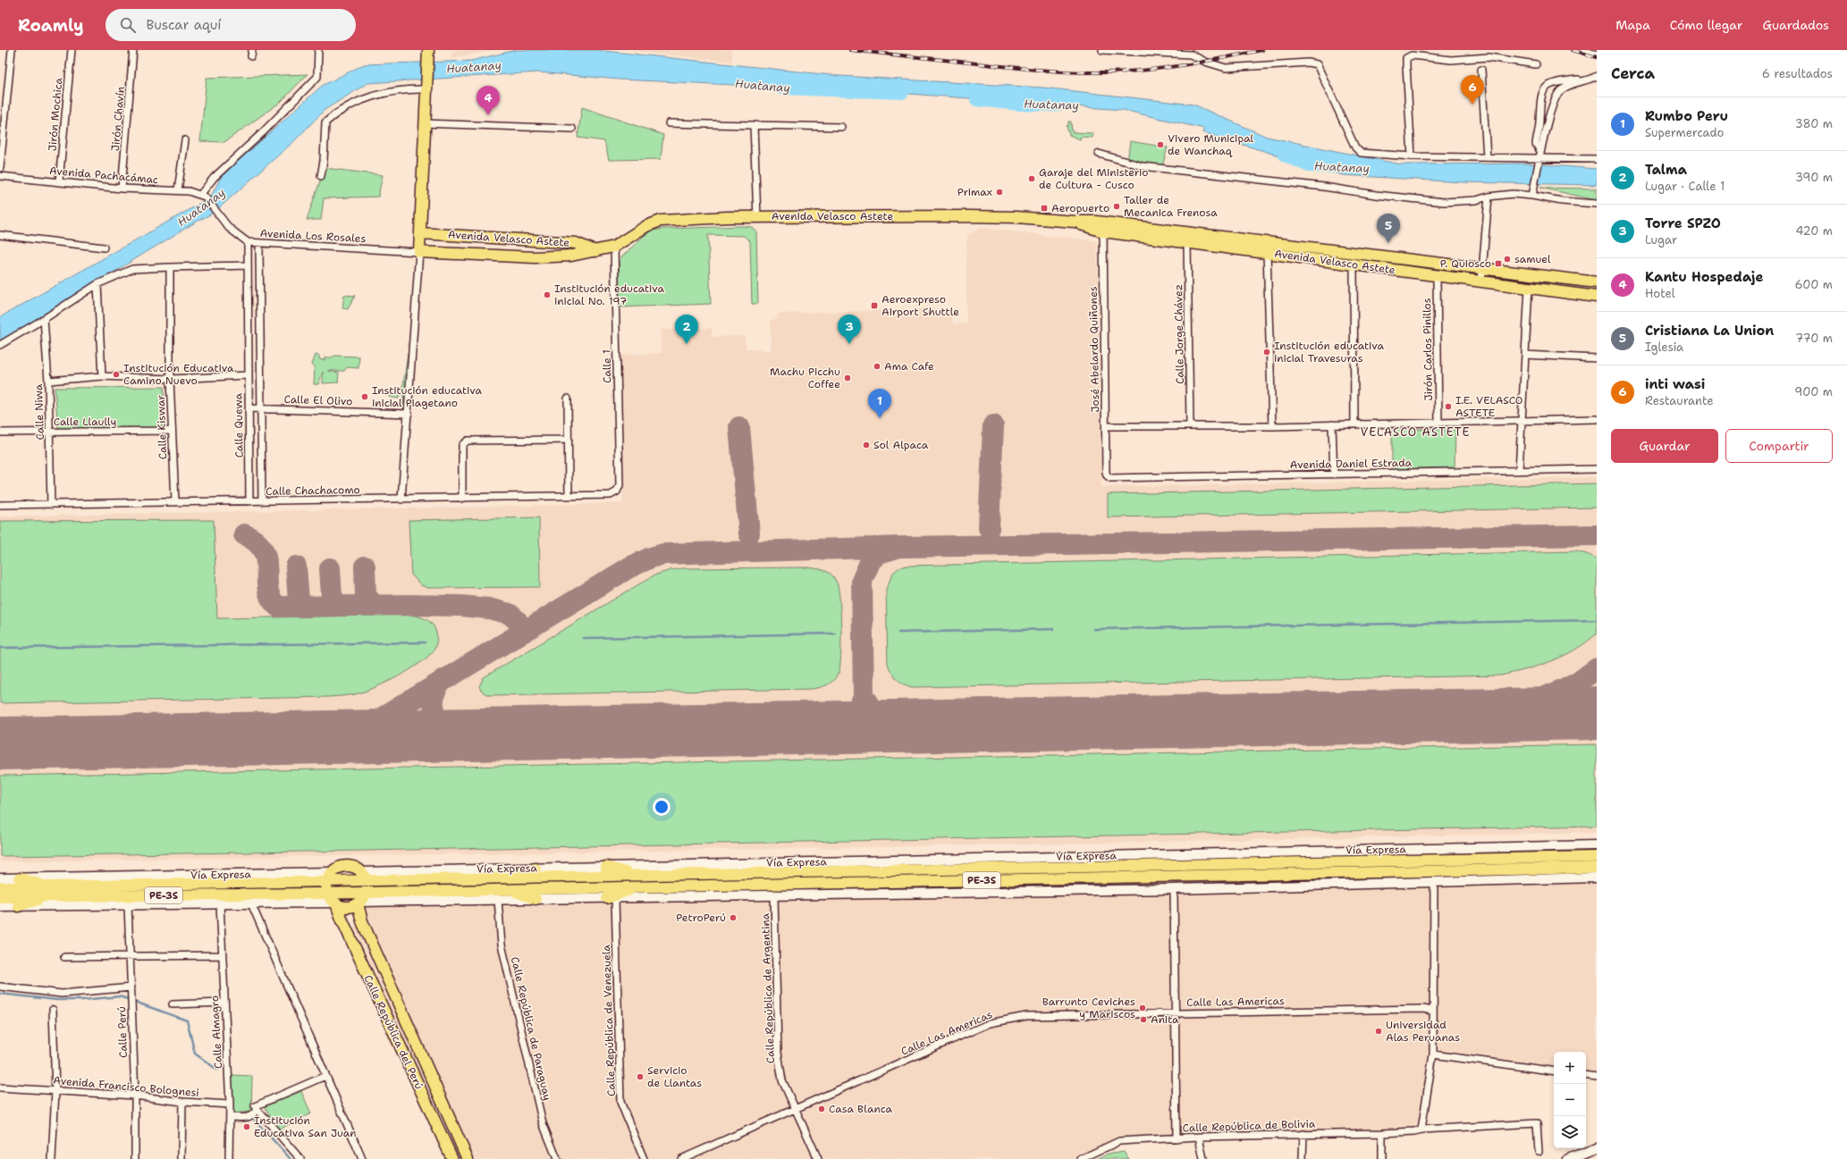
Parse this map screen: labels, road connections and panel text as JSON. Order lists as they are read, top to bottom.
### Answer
{
  "streets": {
    "main road": [
      "Avenida Velasco Astete",
      "Vía Expresa",
      "PE-3S",
      "Calle República del Perú"
    ],
    "street": [
      "Jirón Mochica",
      "Jirón Chavín",
      "Avenida Pachacámac",
      "Avenida Los Rosales",
      "Calle Jorge Chávez",
      "José Abelardo Quiñones",
      "Jirón Carlos Pinillos",
      "Calle 1",
      "Calle El Olivo",
      "Calle Niwa",
      "Calle Llaully",
      "Calle Quewa",
      "Calle Kiswar",
      "Avenida Daniel Estrada",
      "Calle Chachacomo",
      "Calle República de Argentina",
      "Calle Las Americas",
      "Calle República de Venezuela",
      "Calle República de Paraguay",
      "Calle Perú",
      "Calle Almagro",
      "Avenida Francisco Bolognesi",
      "Calle República de Bolivia"
    ]
  },
  "crossings": [
    ["Jirón Mochica", "Avenida Pachacámac"],
    ["Jirón Chavín", "Avenida Pachacámac"],
    ["Avenida Pachacámac", "Avenida Los Rosales"],
    ["Avenida Velasco Astete", "Avenida Los Rosales"],
    ["Avenida Velasco Astete", "Calle Jorge Chávez"],
    ["Avenida Velasco Astete", "José Abelardo Quiñones"],
    ["Avenida Velasco Astete", "Jirón Carlos Pinillos"],
    ["Avenida Velasco Astete", "Calle 1"],
    ["Avenida Los Rosales", "Calle Quewa"],
    ["José Abelardo Quiñones", "Avenida Daniel Estrada"],
    ["Calle 1", "Calle Chachacomo"],
    ["Calle El Olivo", "Calle Quewa"],
    ["Calle Niwa", "Calle Llaully"],
    ["Calle Niwa", "Calle Chachacomo"],
    ["Calle Llaully", "Calle Kiswar"],
    ["Calle Quewa", "Calle Chachacomo"],
    ["Calle Kiswar", "Calle Chachacomo"],
    ["Vía Expresa", "Calle República de Argentina"],
    ["Vía Expresa", "Calle República de Venezuela"],
    ["Vía Expresa", "Calle República de Paraguay"],
    ["Vía Expresa", "Calle Perú"],
    ["Vía Expresa", "Calle Almagro"],
    ["Vía Expresa", "Calle República del Perú"],
    ["Calle República de Argentina", "Calle Las Americas"],
    ["Calle Perú", "Avenida Francisco Bolognesi"],
    ["Calle Almagro", "Avenida Francisco Bolognesi"]
  ],
  "districts": ["VELASCO ASTETE"],
  "water": ["Huatanay"],
  "places": {
    "other": [
      "Vivero Municipal de Wanchaq",
      "Garaje del Ministerio de Cultura - Cusco",
      "Primax",
      "Taller de Mecanica Frenosa",
      "samuel",
      "Institución educativa inicial No. 197",
      "Institución educativa inicial Travesuras",
      "Ama Cafe",
      "Institución Educativa Camino Nuevo",
      "Machu Picchu Coffee",
      "Institución educativa inicial Piagetano",
      "I.E. VELASCO ASTETE",
      "Sol Alpaca",
      "PetroPerú",
      "Barrunto Ceviches y Mariscos",
      "Anita",
      "Universidad Alas Peruanas",
      "Servicio de Llantas",
      "Casa Blanca",
      "Institución Educativa San Juan"
    ],
    "transit": ["Aeropuerto", "P. Quiosco", "Aeroexpreso Airport Shuttle"]
  },
  "page": {
    "header": "Roamly",
    "search": "Buscar aquí",
    "nav": ["Mapa", "Cómo llegar", "Guardados"],
    "heading": ["Cerca", "6 resultados"],
    "pins": [
      "6",
      "4",
      "5",
      "2",
      "3",
      "1"
    ],
    "list": [
      {
        "mark": "1",
        "name": "Rumbo Peru",
        "note": "Supermercado",
        "value": "380 m"
      },
      {
        "mark": "2",
        "name": "Talma",
        "note": "Lugar · Calle 1",
        "value": "390 m"
      },
      {
        "mark": "3",
        "name": "Torre SPZO",
        "note": "Lugar",
        "value": "420 m"
      },
      {
        "mark": "4",
        "name": "Kantu Hospedaje",
        "note": "Hotel",
        "value": "600 m"
      },
      {
        "mark": "5",
        "name": "Cristiana La Union",
        "note": "Iglesia",
        "value": "770 m"
      },
      {
        "mark": "6",
        "name": "inti wasi",
        "note": "Restaurante",
        "value": "900 m"
      }
    ],
    "buttons": ["Guardar", "Compartir"],
    "map_buttons": ["+", "−"]
  }
}
